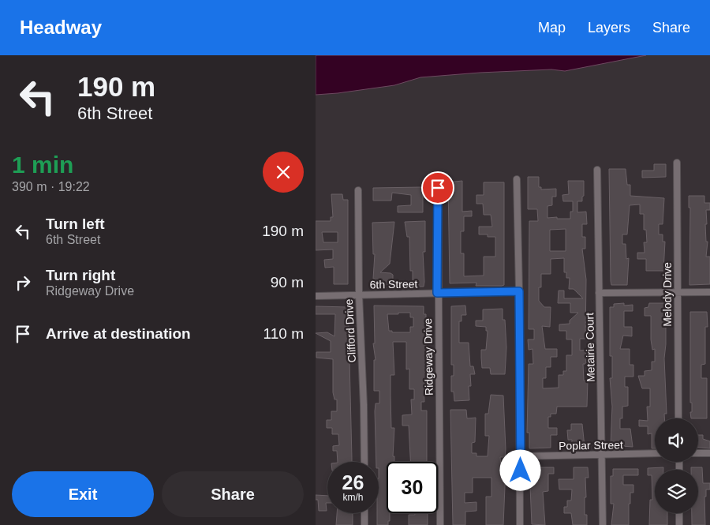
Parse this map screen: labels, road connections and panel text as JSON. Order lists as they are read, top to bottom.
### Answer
{
  "streets": {
    "street": [
      "6th Street",
      "Melody Drive",
      "Clifford Drive",
      "Metairie Court",
      "Ridgeway Drive",
      "Poplar Street"
    ]
  },
  "crossings": [
    ["6th Street", "Clifford Drive"],
    ["6th Street", "Ridgeway Drive"],
    ["Metairie Court", "Poplar Street"]
  ],
  "page": {
    "header": "Headway",
    "nav": ["Map", "Layers", "Share"],
    "turn": ["190 m", "6th Street"],
    "heading": ["1 min", "390 m · 19:22"],
    "list": [
      {
        "name": "Turn left",
        "note": "6th Street",
        "value": "190 m"
      },
      {
        "name": "Turn right",
        "note": "Ridgeway Drive",
        "value": "90 m"
      },
      {
        "name": "Arrive at destination",
        "value": "110 m"
      }
    ],
    "speed": "26 km/h",
    "limit": "30",
    "buttons": ["Exit", "Share"]
  }
}
